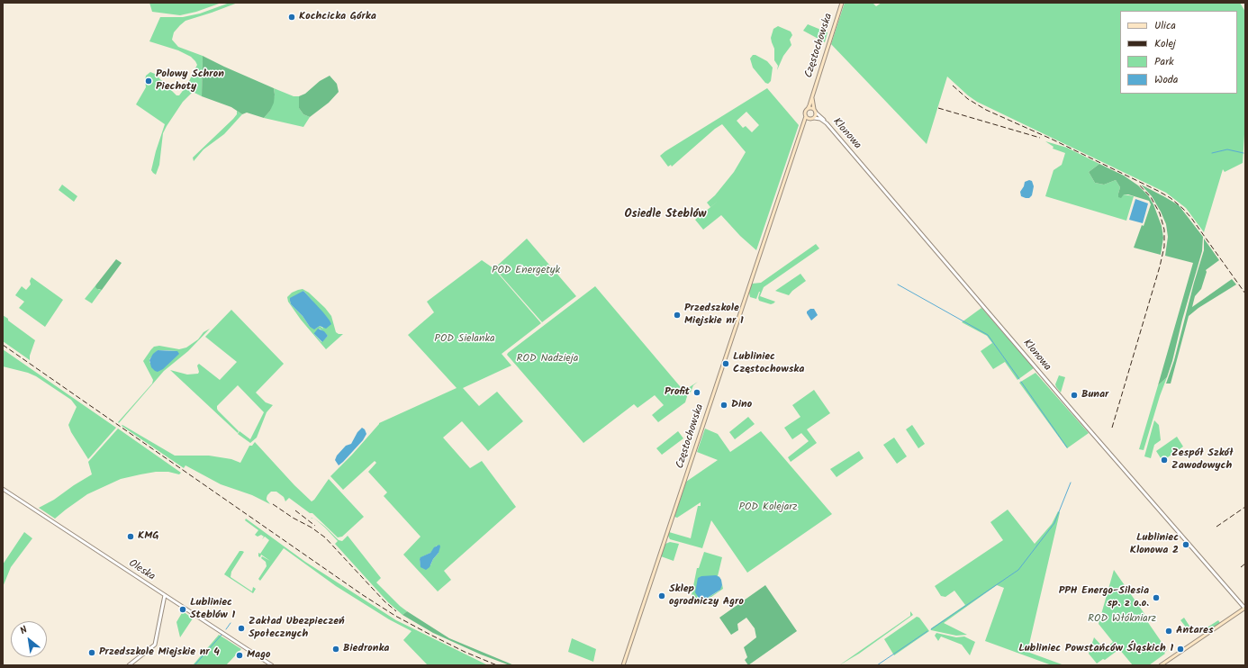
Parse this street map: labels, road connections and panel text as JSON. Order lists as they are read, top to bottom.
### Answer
{
  "streets": {
    "main road": ["Częstochowska"],
    "street": ["Klonowa", "Oleska"]
  },
  "crossings": [
    ["Częstochowska", "Klonowa"]
  ],
  "districts": ["Osiedle Steblów"],
  "parks": [
    "POD Energetyk",
    "POD Sielanka",
    "ROD Nadzieja",
    "POD Kolejarz",
    "ROD Włókniarz"
  ],
  "places": [
    "Kochcicka Górka",
    "Polowy Schron Piechoty",
    "Przedszkole Miejskie nr 1",
    "Lubliniec Częstochowska",
    "Profit",
    "Bunar",
    "Dino",
    "Zespół Szkół Zawodowych",
    "KMG",
    "Lubliniec Klonowa 2",
    "Sklep ogrodniczy Agro",
    "PPH Energo-Silesia sp. z o.o.",
    "Lubliniec Steblów 1",
    "Zakład Ubezpieczeń Społecznych",
    "Antares",
    "Biedronka",
    "Lubliniec Powstańców Śląskich 1",
    "Przedszkole Miejskie nr 4",
    "Mago"
  ],
  "legend": [
    "Ulica",
    "Kolej",
    "Park",
    "Woda"
  ],
  "north": "top left"
}
